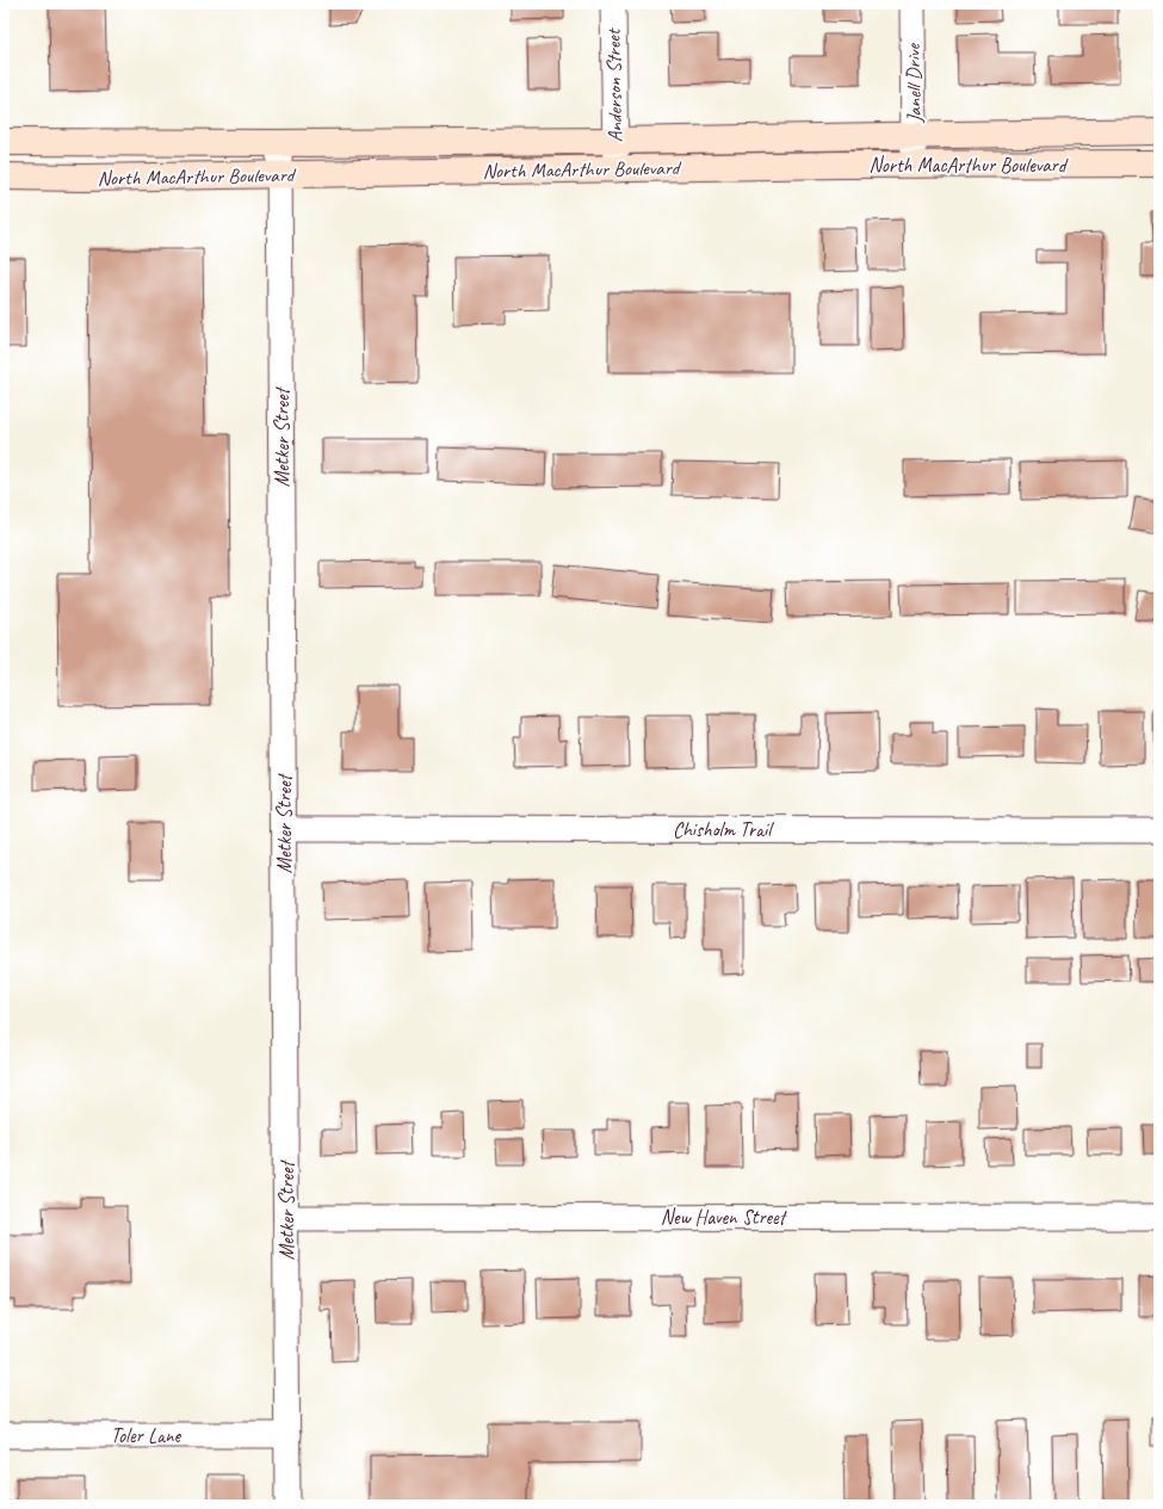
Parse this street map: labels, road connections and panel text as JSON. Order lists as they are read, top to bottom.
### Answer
{
  "streets": {
    "main road": ["North MacArthur Boulevard"],
    "street": [
      "Janell Drive",
      "Anderson Street",
      "Metker Street",
      "Chisholm Trail",
      "New Haven Street",
      "Toler Lane"
    ]
  },
  "crossings": [
    ["Janell Drive", "North MacArthur Boulevard"],
    ["Anderson Street", "North MacArthur Boulevard"],
    ["North MacArthur Boulevard", "Metker Street"],
    ["Metker Street", "Chisholm Trail"],
    ["Metker Street", "New Haven Street"],
    ["Metker Street", "Toler Lane"]
  ]
}
